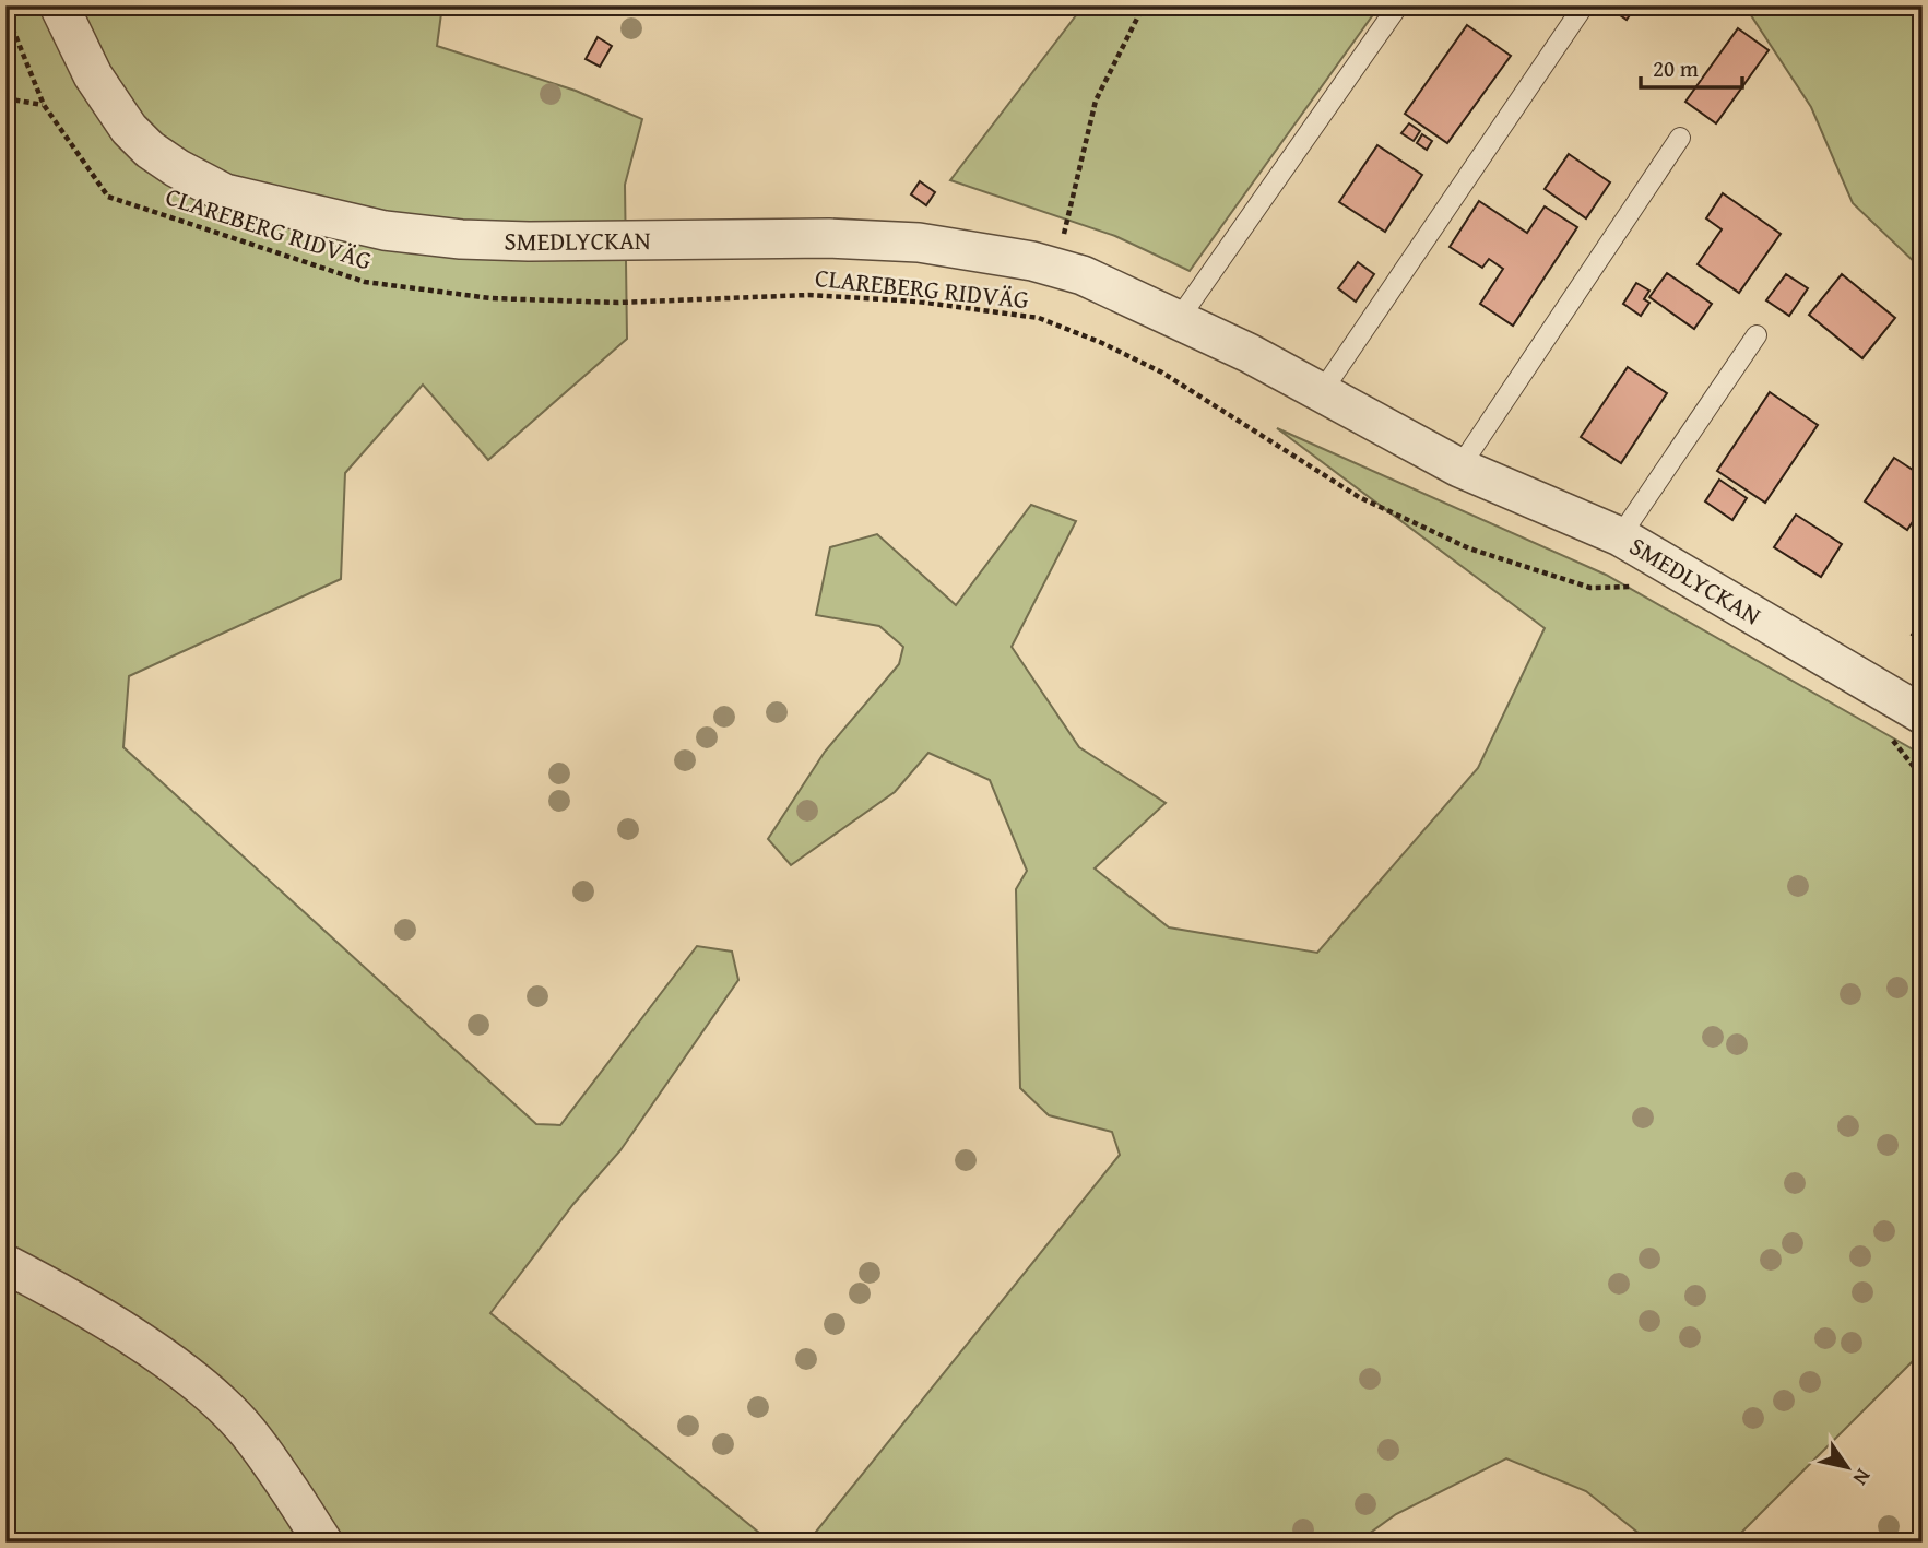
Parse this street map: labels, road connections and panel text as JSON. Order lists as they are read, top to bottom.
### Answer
{
  "streets": {
    "street": ["SMEDLYCKAN"],
    "path": ["CLAREBERG RIDVÄG"]
  },
  "scale_bar": "20 m",
  "north": "bottom right"
}
